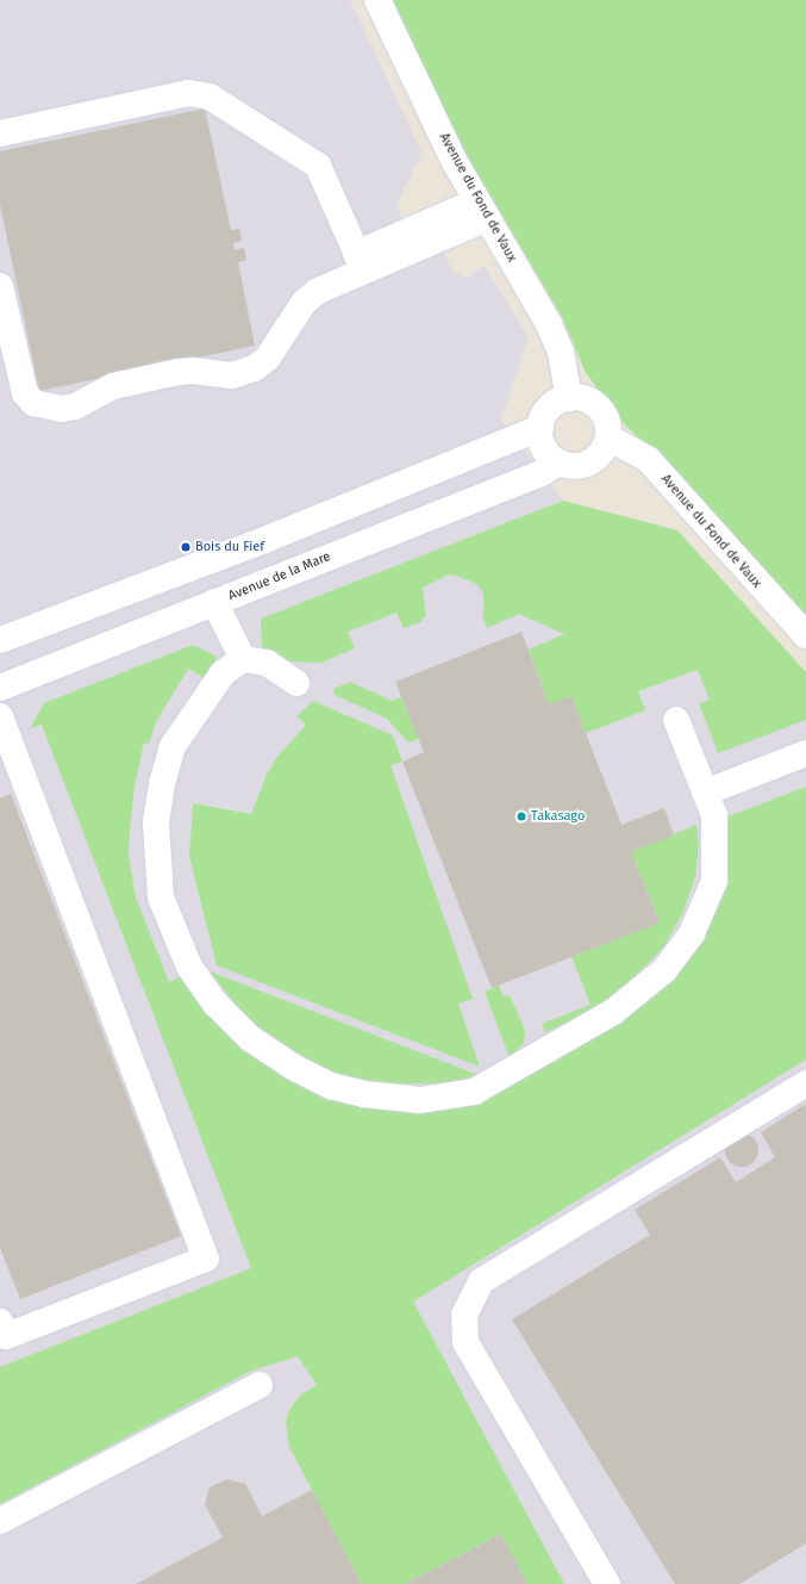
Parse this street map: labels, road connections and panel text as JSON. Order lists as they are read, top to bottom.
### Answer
{
  "streets": {
    "street": ["Avenue du Fond de Vaux", "Avenue de la Mare"]
  },
  "crossings": [
    ["Avenue du Fond de Vaux", "Avenue de la Mare"]
  ],
  "places": ["Bois du Fief", "Takasago"]
}
